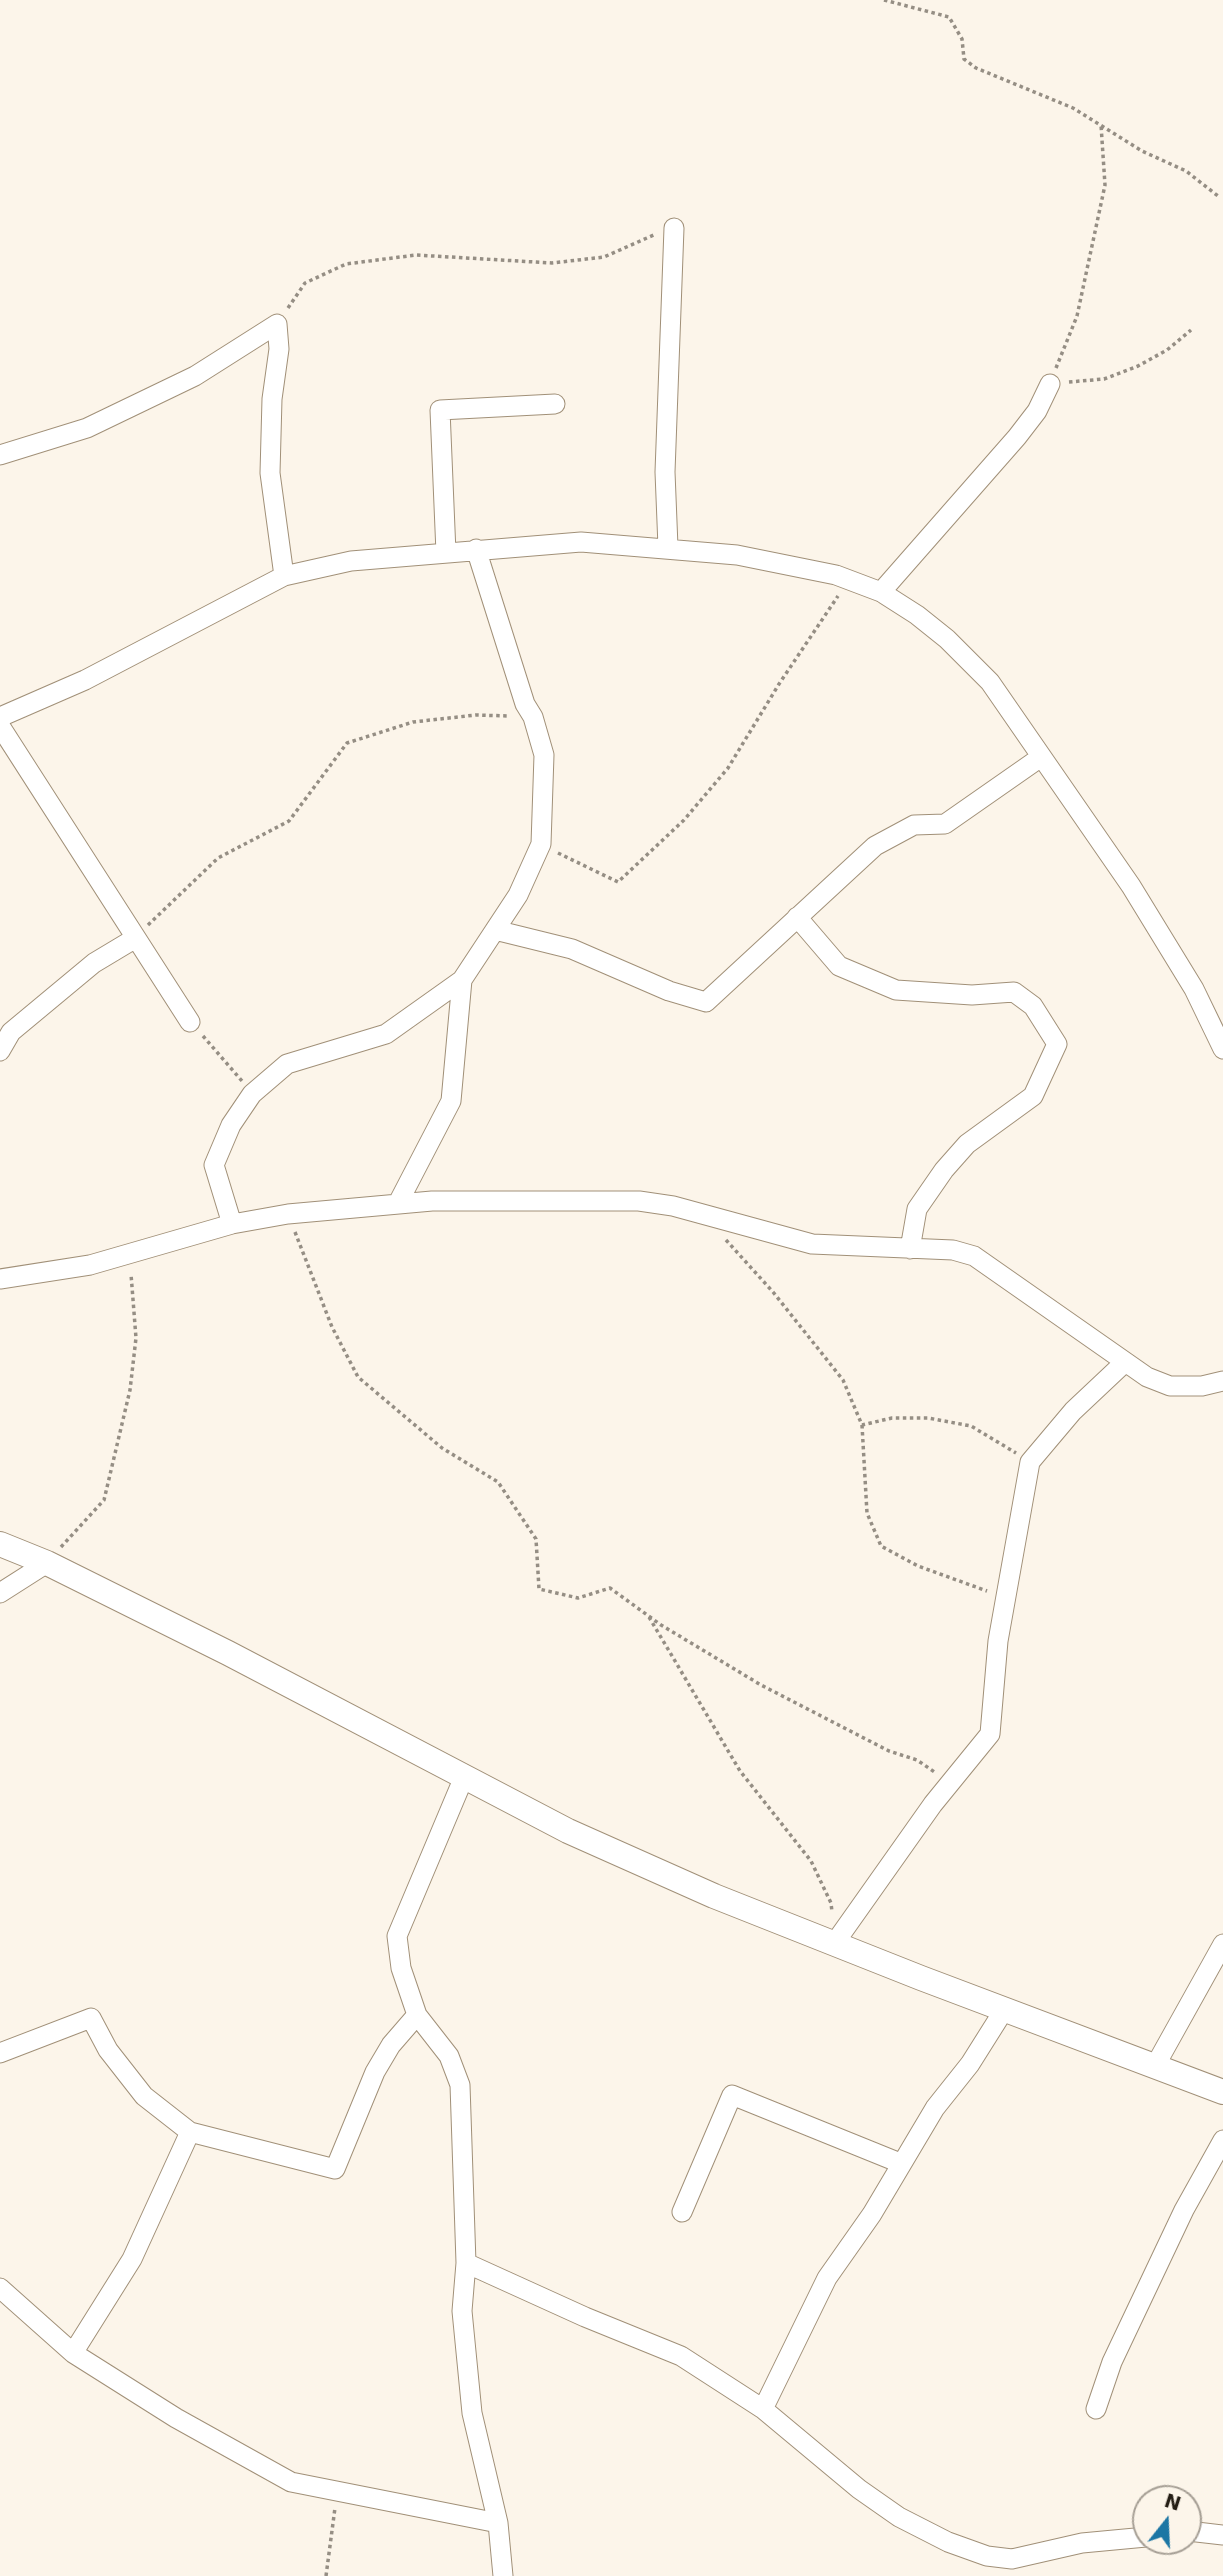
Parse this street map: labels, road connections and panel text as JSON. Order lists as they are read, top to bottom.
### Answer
{
  "north": "top"
}
